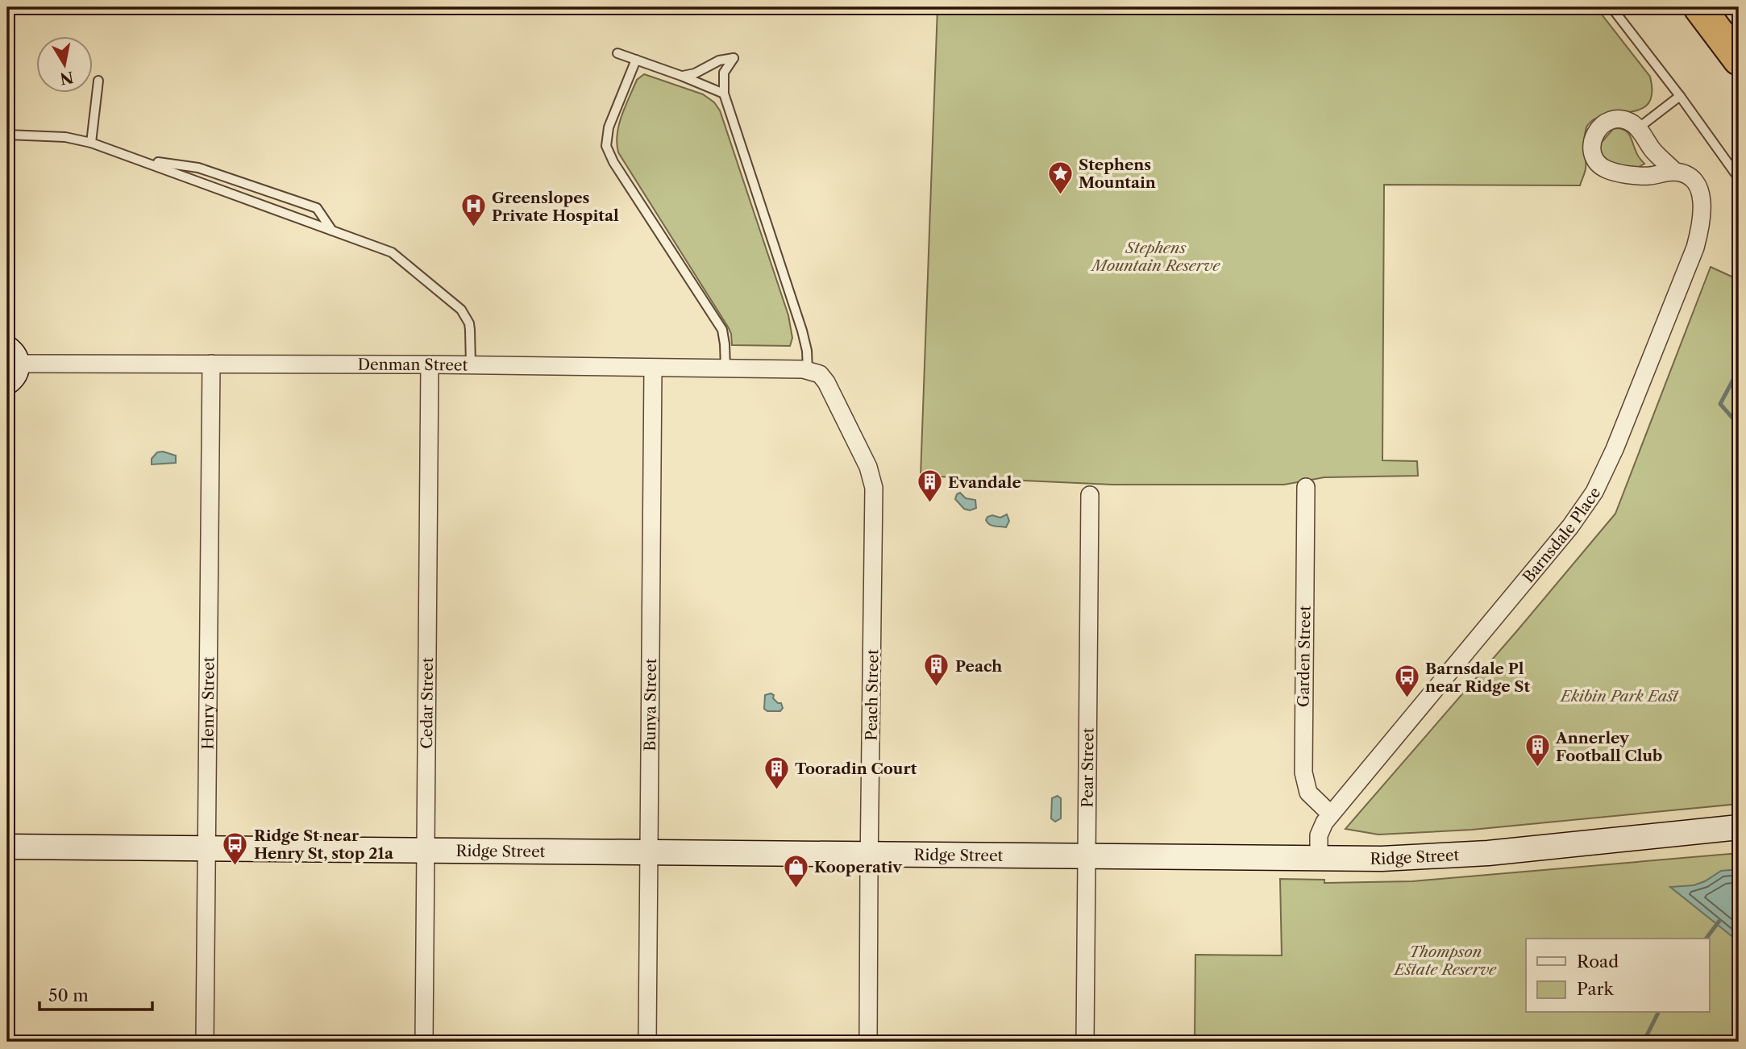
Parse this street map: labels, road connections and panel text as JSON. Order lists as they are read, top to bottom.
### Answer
{
  "streets": {
    "street": [
      "Denman Street",
      "Barnsdale Place",
      "Garden Street",
      "Peach Street",
      "Henry Street",
      "Cedar Street",
      "Bunya Street",
      "Pear Street",
      "Ridge Street"
    ]
  },
  "crossings": [
    ["Denman Street", "Peach Street"],
    ["Denman Street", "Henry Street"],
    ["Denman Street", "Cedar Street"],
    ["Denman Street", "Bunya Street"],
    ["Barnsdale Place", "Garden Street"],
    ["Barnsdale Place", "Ridge Street"],
    ["Peach Street", "Ridge Street"],
    ["Henry Street", "Ridge Street"],
    ["Cedar Street", "Ridge Street"],
    ["Bunya Street", "Ridge Street"],
    ["Pear Street", "Ridge Street"]
  ],
  "parks": ["Stephens Mountain Reserve", "Ekibin Park East", "Thompson Estate Reserve"],
  "places": {
    "place": ["Stephens Mountain"],
    "hospital": ["Greenslopes Private Hospital"],
    "building": [
      "Evandale",
      "Peach",
      "Annerley Football Club",
      "Tooradin Court"
    ],
    "bus stop": ["Barnsdale Pl near Ridge St", "Ridge St near Henry St, stop 21a"],
    "shop": ["Kooperativ"]
  },
  "legend": ["Road", "Park"],
  "scale_bar": "50 m",
  "north": "bottom"
}
